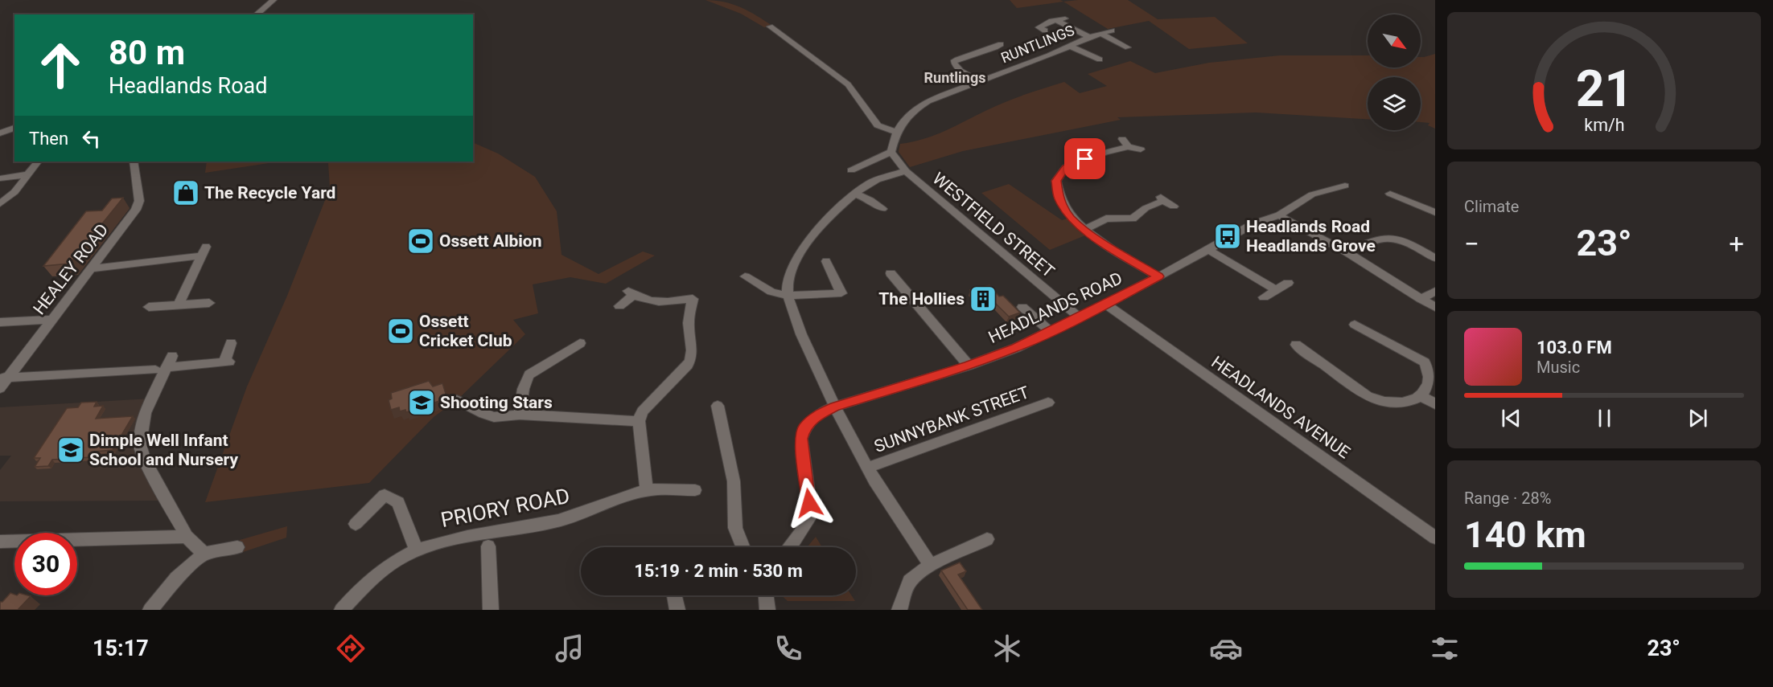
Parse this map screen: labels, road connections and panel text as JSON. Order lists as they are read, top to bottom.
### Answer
{
  "streets": {
    "street": [
      "RUNTLINGS",
      "WESTFIELD STREET",
      "HEALEY ROAD",
      "HEADLANDS ROAD",
      "HEADLANDS AVENUE",
      "SUNNYBANK STREET",
      "PRIORY ROAD"
    ]
  },
  "crossings": [
    ["RUNTLINGS", "WESTFIELD STREET"],
    ["WESTFIELD STREET", "HEADLANDS ROAD"],
    ["HEADLANDS ROAD", "HEADLANDS AVENUE"]
  ],
  "districts": ["Runtlings"],
  "places": {
    "shop": ["The Recycle Yard"],
    "bus stop": ["Headlands Road Headlands Grove"],
    "sports": ["Ossett Albion", "Ossett Cricket Club"],
    "building": ["The Hollies"],
    "school or university": ["Shooting Stars", "Dimple Well Infant School and Nursery"]
  },
  "north": "bottom right",
  "page": {
    "turn": ["80 m", "Headlands Road"],
    "then": "Then",
    "tile": [
      "Climate",
      ["Range · 28%", "140 km"]
    ],
    "heat": ["−", "23°", "+"],
    "song": ["103.0 FM", "Music"],
    "limit": "30",
    "trip": "15:19 · 2 min · 530 m",
    "tabs": ["15:17", "23°"],
    "gauge": ["21", "km/h"]
  }
}
